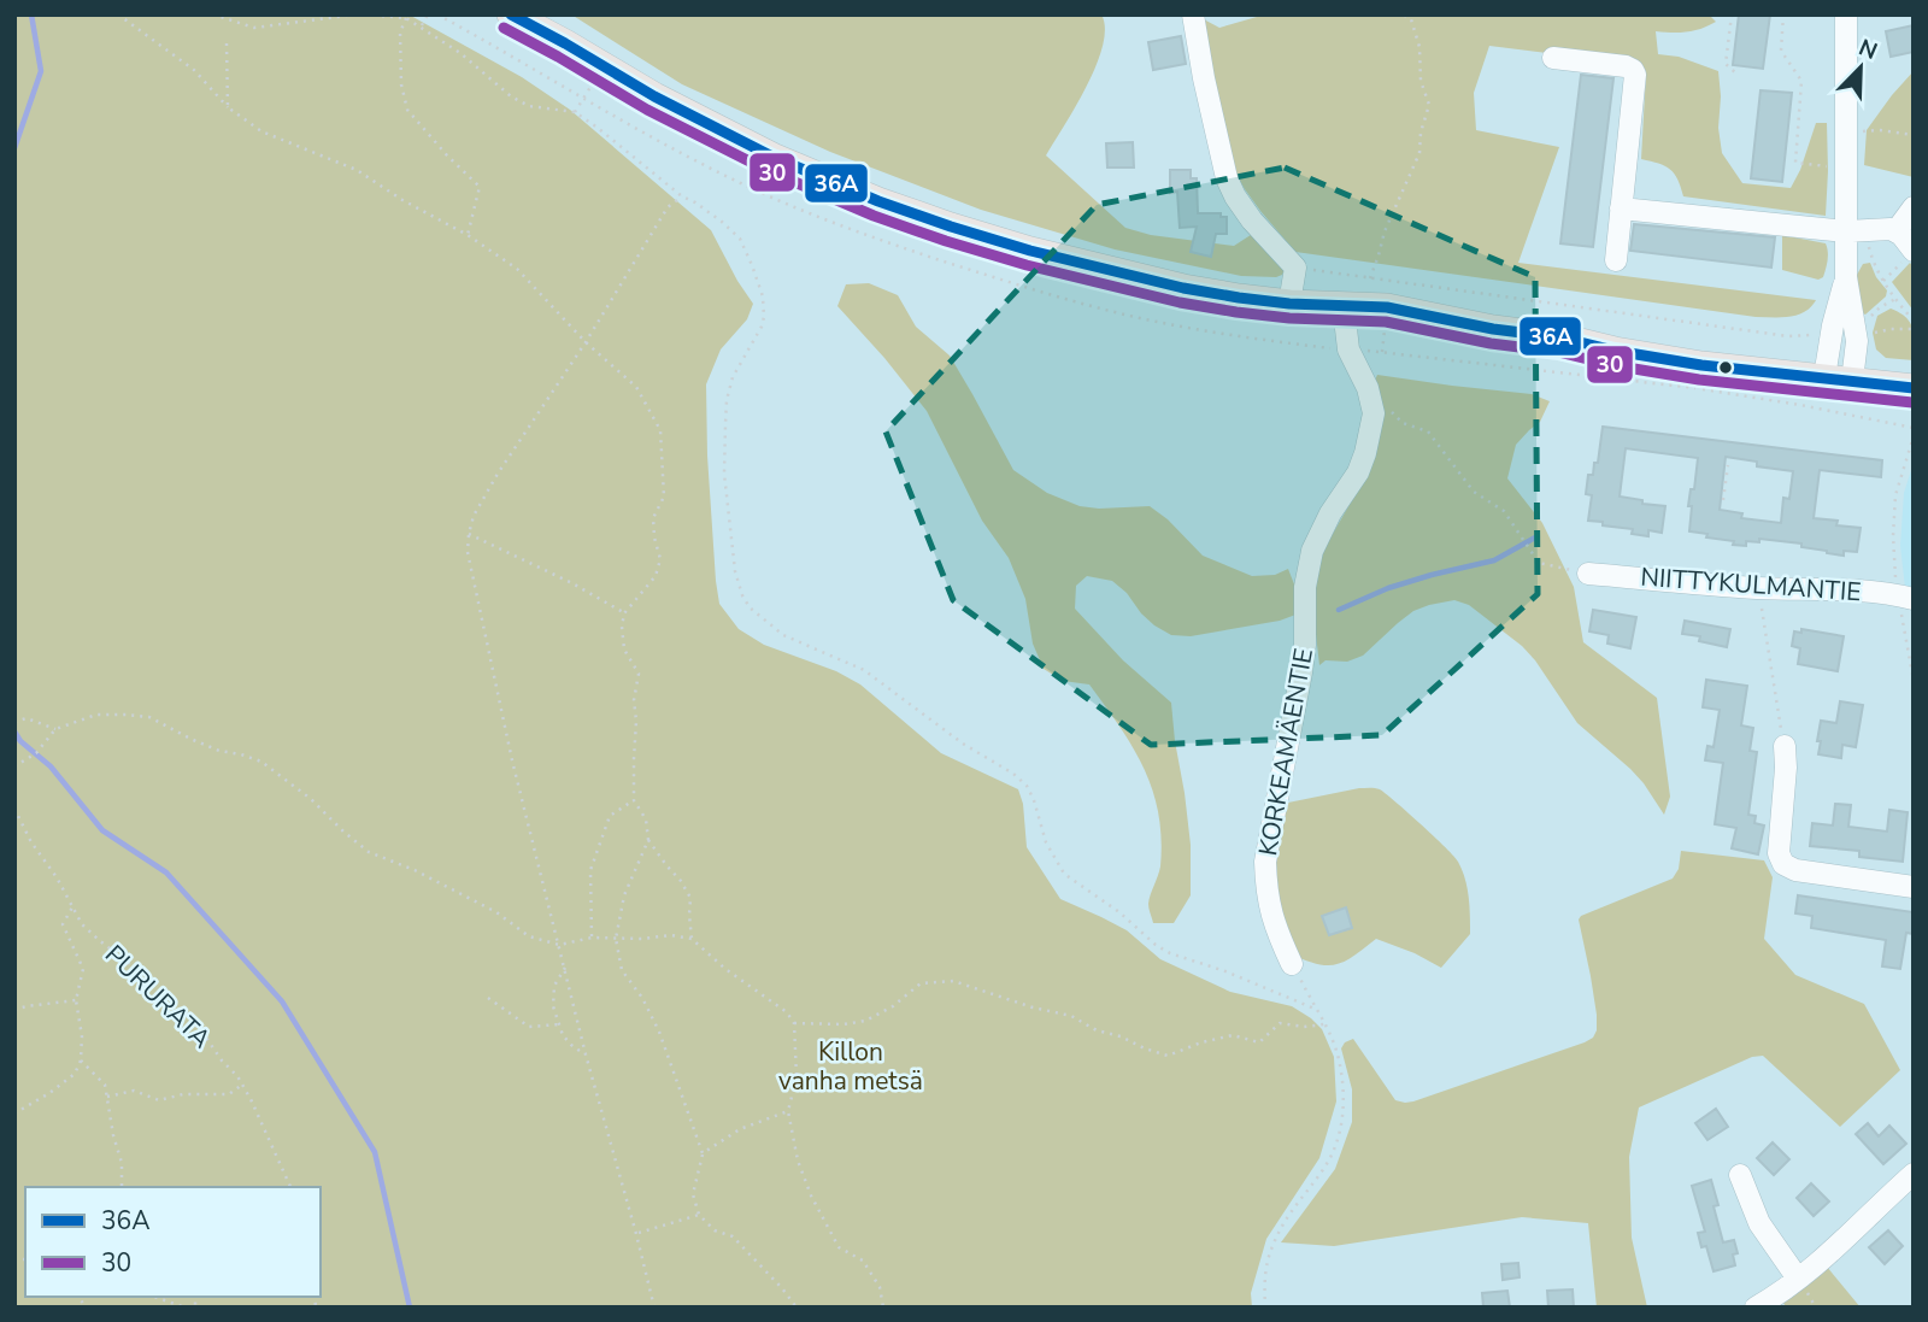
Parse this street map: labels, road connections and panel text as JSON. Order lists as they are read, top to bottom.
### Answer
{
  "streets": {
    "street": ["NIITTYKULMANTIE", "KORKEAMÄENTIE"],
    "path": ["PURURATA"]
  },
  "parks": ["Killon vanha metsä"],
  "lines": ["transit line 36A", "transit line 30"],
  "legend": ["36A", "30"],
  "north": "top right"
}
